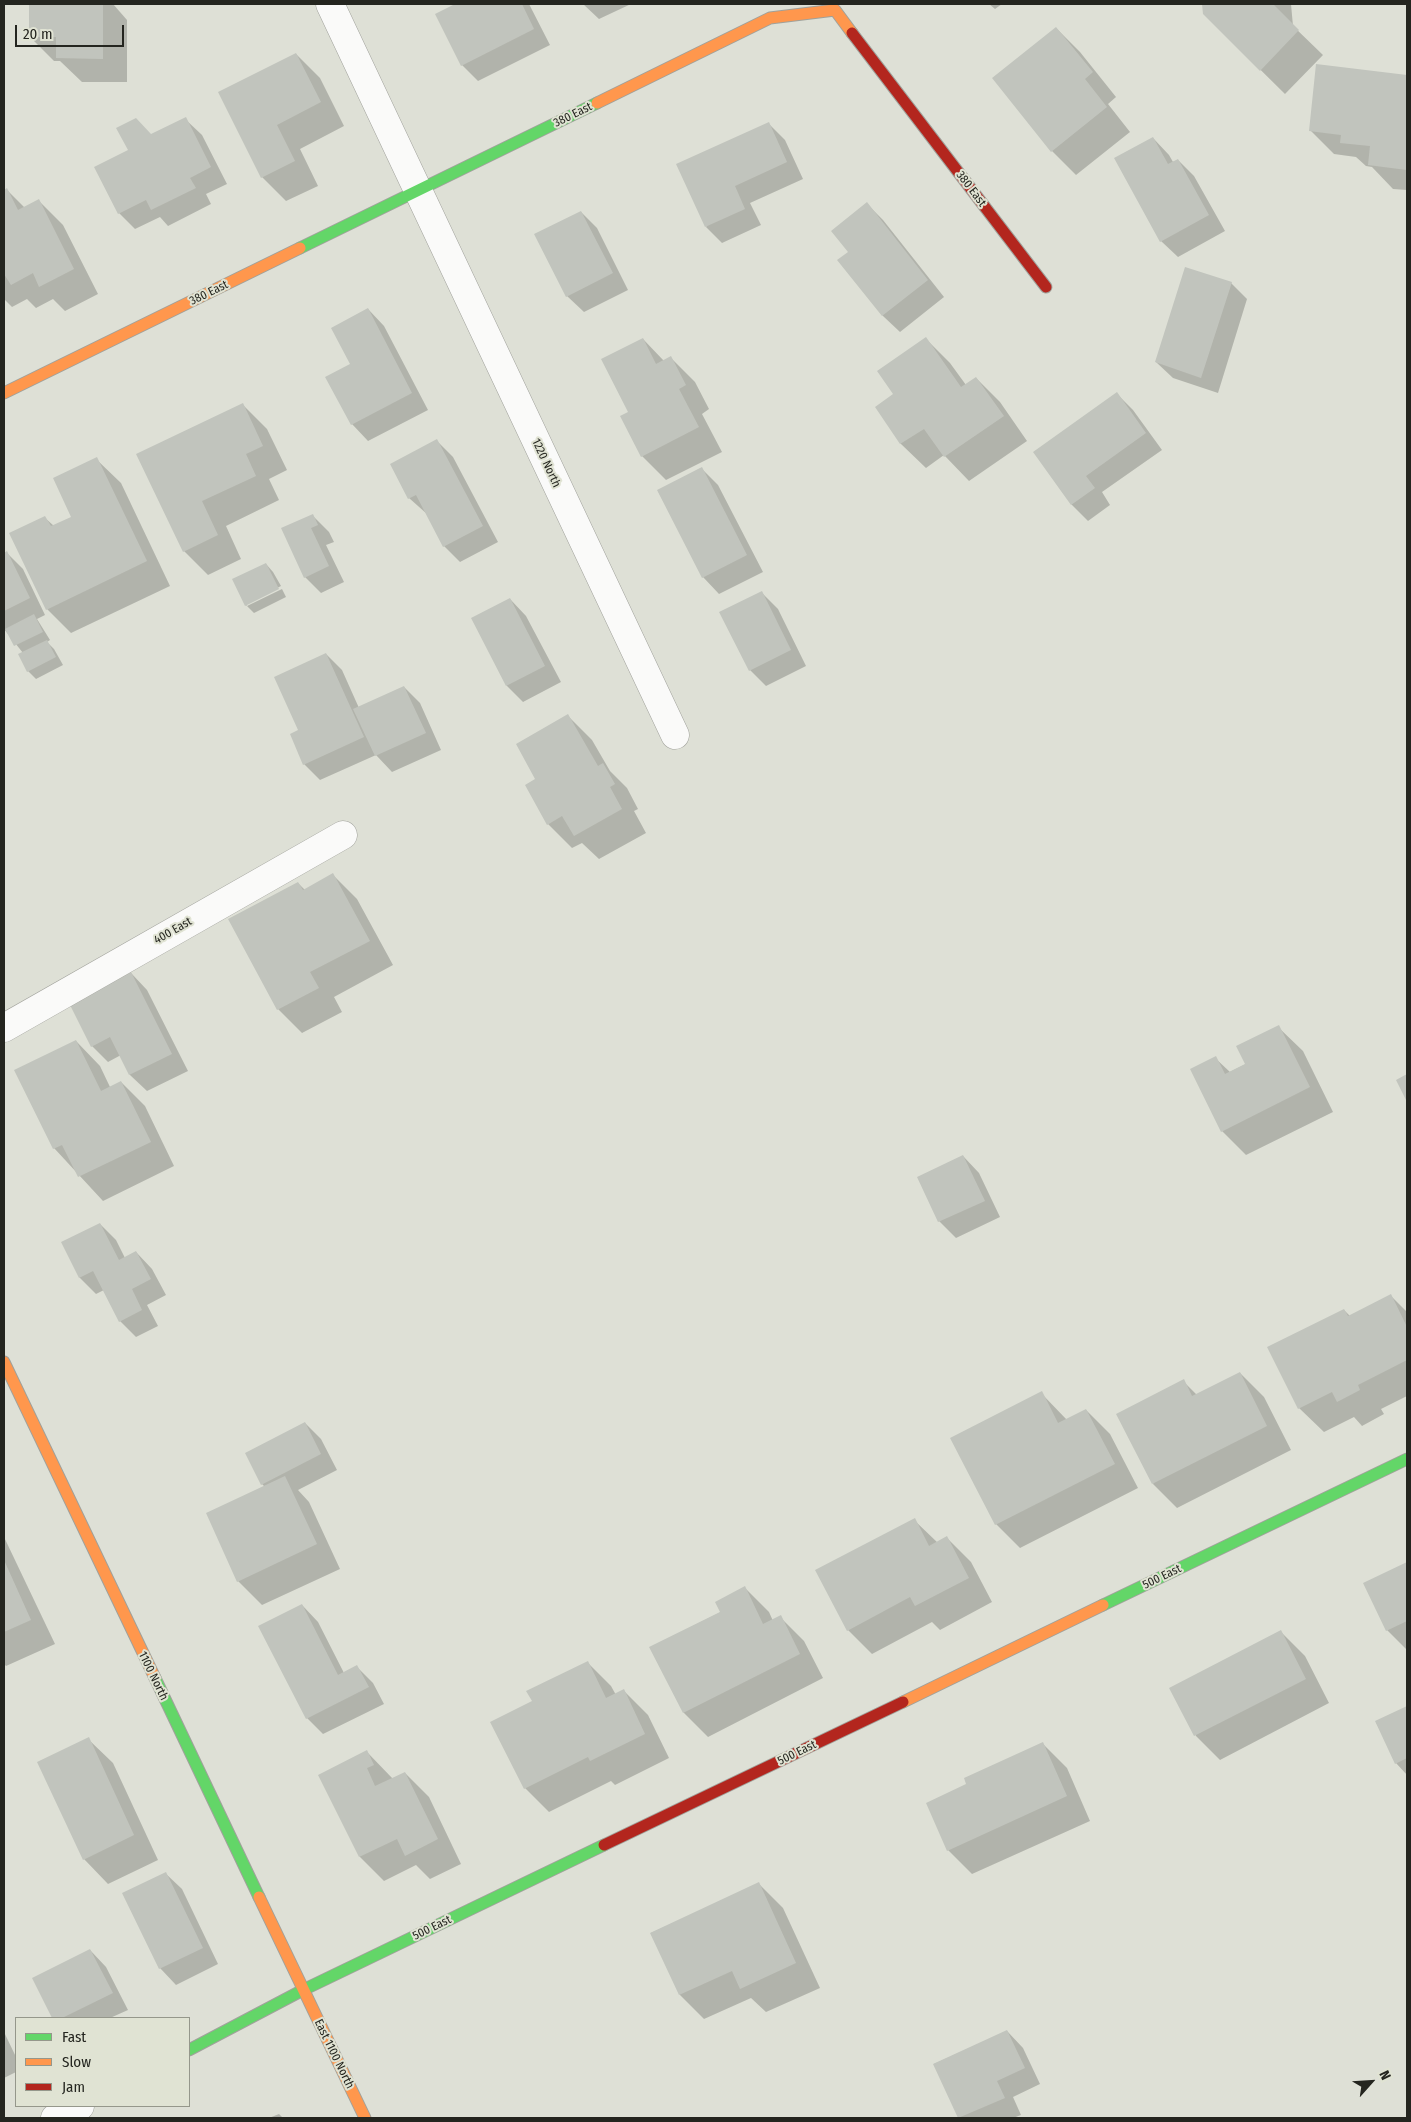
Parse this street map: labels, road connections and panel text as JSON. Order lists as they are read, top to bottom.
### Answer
{
  "streets": {
    "street": [
      "380 East",
      "1220 North",
      "400 East",
      "500 East",
      "1100 North",
      "East 1100 North"
    ]
  },
  "crossings": [
    ["380 East", "1220 North"],
    ["500 East", "1100 North"],
    ["500 East", "East 1100 North"],
    ["1100 North", "East 1100 North"]
  ],
  "legend": ["Fast", "Slow", "Jam"],
  "scale_bar": "20 m",
  "north": "top right"
}
